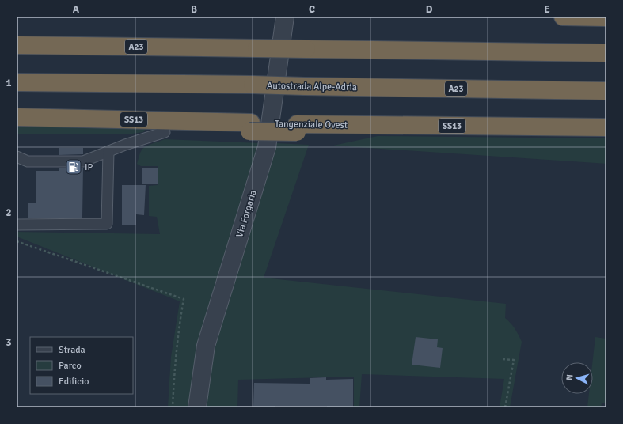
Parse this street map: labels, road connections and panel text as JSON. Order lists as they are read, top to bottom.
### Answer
{
  "streets": {
    "highway": [
      "A23",
      "Autostrada Alpe-Adria",
      "SS13",
      "Tangenziale Ovest"
    ],
    "street": ["Via Forgaria"]
  },
  "places": {
    "fuel station": ["IP"]
  },
  "legend": ["Strada", "Parco", "Edificio"],
  "north": "left",
  "grid": {
    "columns": [
      "A",
      "B",
      "C",
      "D",
      "E"
    ],
    "rows": ["1", "2", "3"]
  }
}
